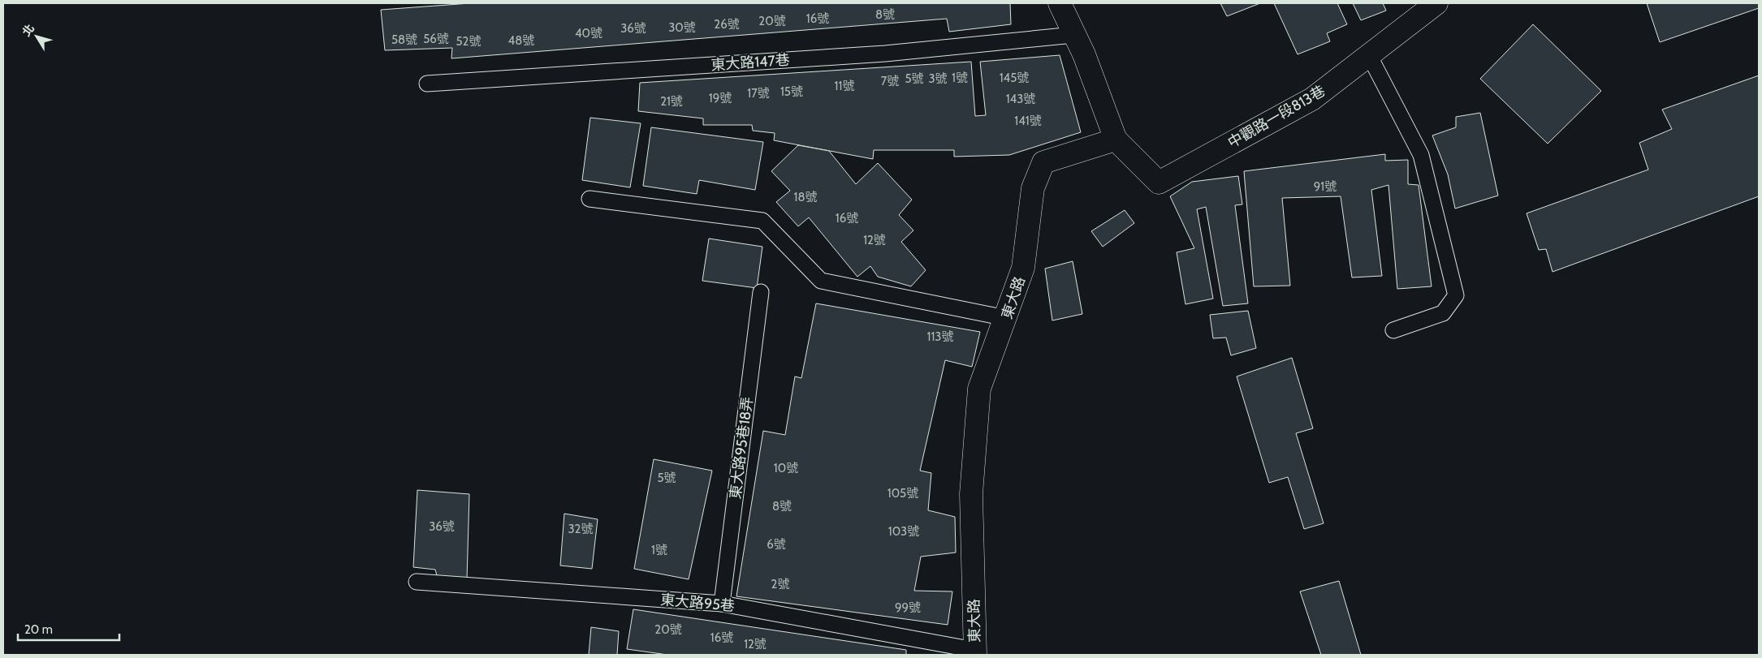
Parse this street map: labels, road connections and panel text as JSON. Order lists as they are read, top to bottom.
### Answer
{
  "streets": {
    "street": ["中觀路一段813巷", "東大路"],
    "lane": ["東大路147巷", "東大路95巷18弄", "東大路95巷"]
  },
  "crossings": [
    ["中觀路一段813巷", "東大路"],
    ["東大路", "東大路95巷"],
    ["東大路95巷18弄", "東大路95巷"]
  ],
  "house_numbers": [
    "8號",
    "16號",
    "20號",
    "26號",
    "30號",
    "36號",
    "40號",
    "56號",
    "58號",
    "48號",
    "52號",
    "1號",
    "145號",
    "5號",
    "3號",
    "7號",
    "11號",
    "15號",
    "17號",
    "19號",
    "143號",
    "21號",
    "141號",
    "91號",
    "18號",
    "16號",
    "12號",
    "113號",
    "10號",
    "5號",
    "105號",
    "8號",
    "36號",
    "32號",
    "103號",
    "6號",
    "1號",
    "2號",
    "99號",
    "20號",
    "16號",
    "12號"
  ],
  "scale_bar": "20 m",
  "north": "top left"
}
